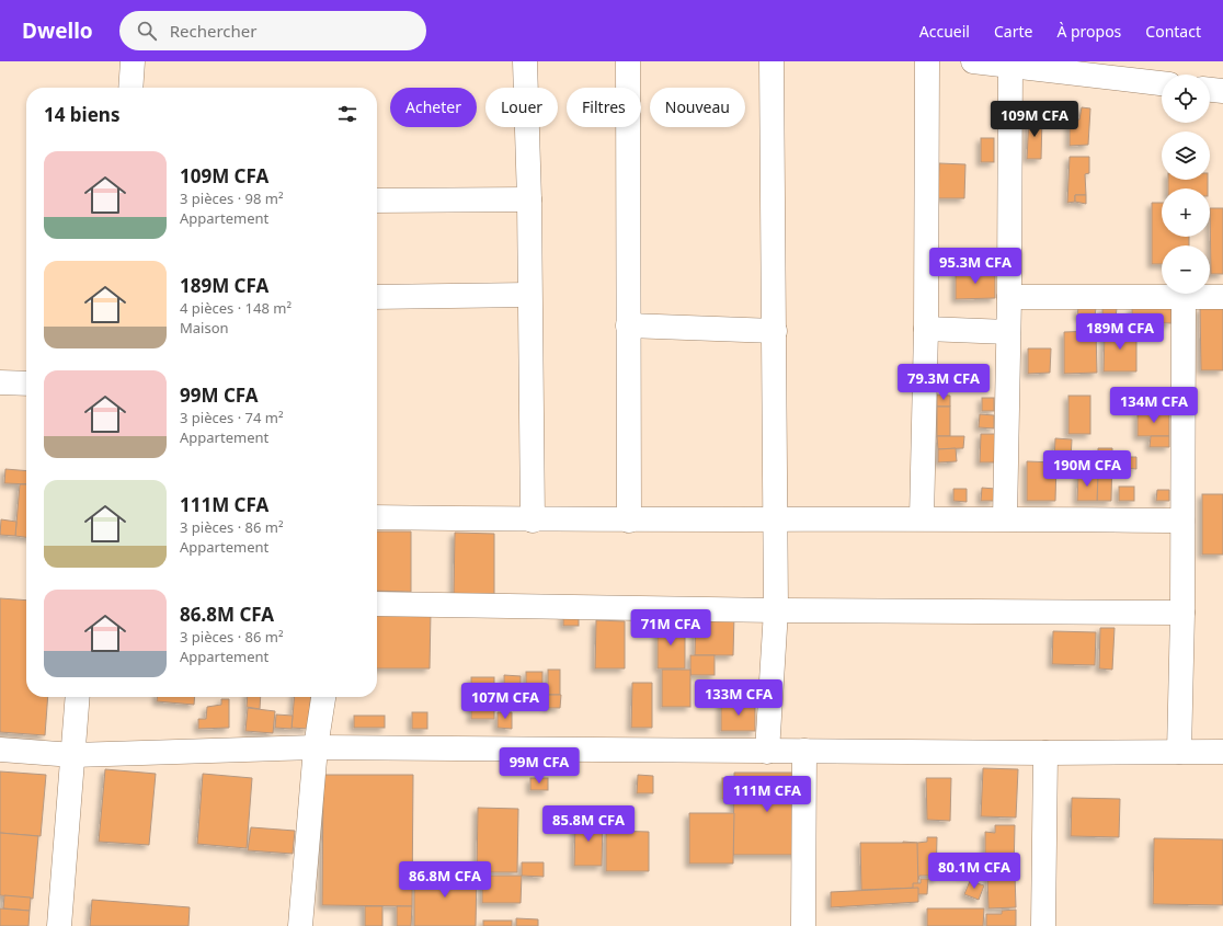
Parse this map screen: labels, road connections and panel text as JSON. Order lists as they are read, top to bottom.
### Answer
{
  "page": {
    "header": "Dwello",
    "search": "Rechercher",
    "nav": [
      "Accueil",
      "Carte",
      "À propos",
      "Contact"
    ],
    "map_buttons": ["+", "−"],
    "chip": [
      "Acheter",
      "Louer",
      "Filtres",
      "Nouveau"
    ],
    "heading": "14 biens",
    "price": [
      "109M CFA",
      "95.3M CFA",
      "189M CFA",
      "79.3M CFA",
      "134M CFA",
      "190M CFA",
      "71M CFA",
      "133M CFA",
      "107M CFA",
      "99M CFA",
      "111M CFA",
      "85.8M CFA",
      "80.1M CFA",
      "86.8M CFA"
    ],
    "list": [
      {
        "name": "109M CFA",
        "note": "3 pièces · 98 m² · Appartement"
      },
      {
        "name": "189M CFA",
        "note": "4 pièces · 148 m² · Maison"
      },
      {
        "name": "99M CFA",
        "note": "3 pièces · 74 m² · Appartement"
      },
      {
        "name": "111M CFA",
        "note": "3 pièces · 86 m² · Appartement"
      },
      {
        "name": "86.8M CFA",
        "note": "3 pièces · 86 m² · Appartement"
      }
    ]
  }
}
